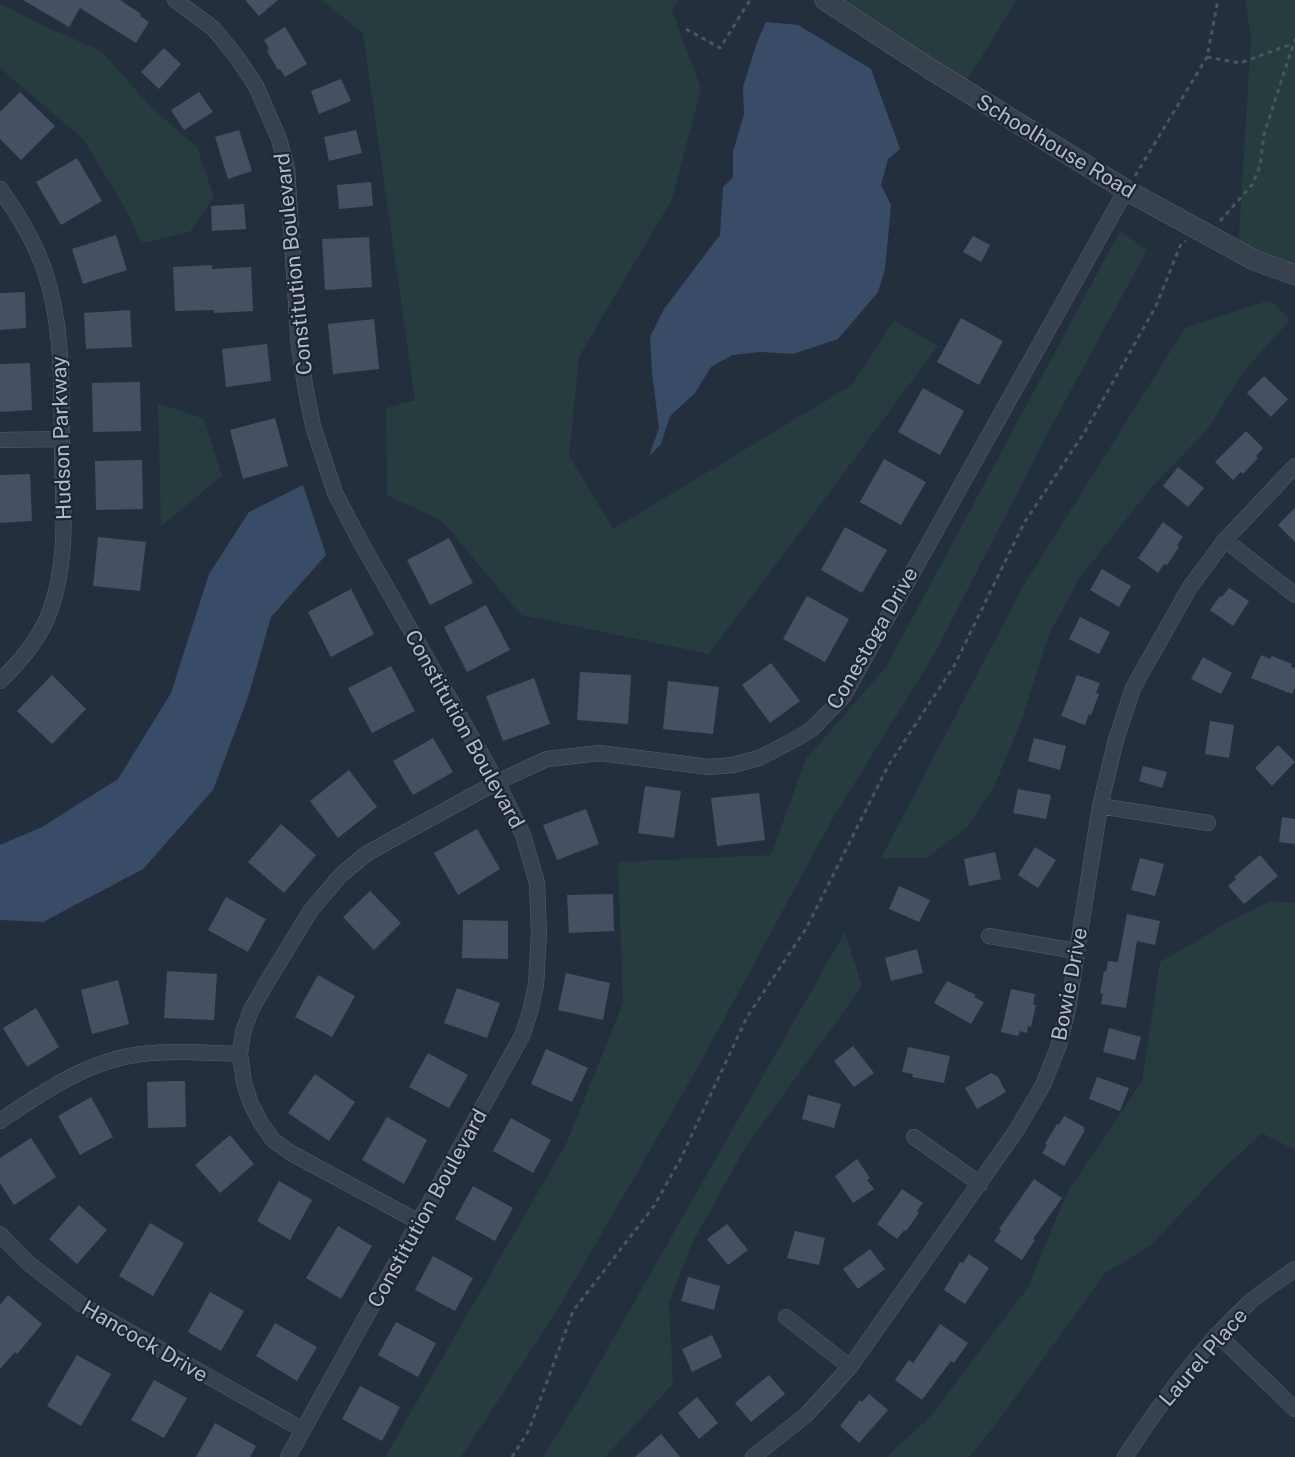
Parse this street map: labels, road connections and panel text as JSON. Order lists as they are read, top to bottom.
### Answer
{
  "streets": {
    "street": [
      "Schoolhouse Road",
      "Constitution Boulevard",
      "Hudson Parkway",
      "Conestoga Drive",
      "Bowie Drive",
      "Hancock Drive",
      "Laurel Place"
    ]
  },
  "crossings": [
    ["Schoolhouse Road", "Conestoga Drive"],
    ["Constitution Boulevard", "Conestoga Drive"],
    ["Constitution Boulevard", "Hancock Drive"]
  ]
}
